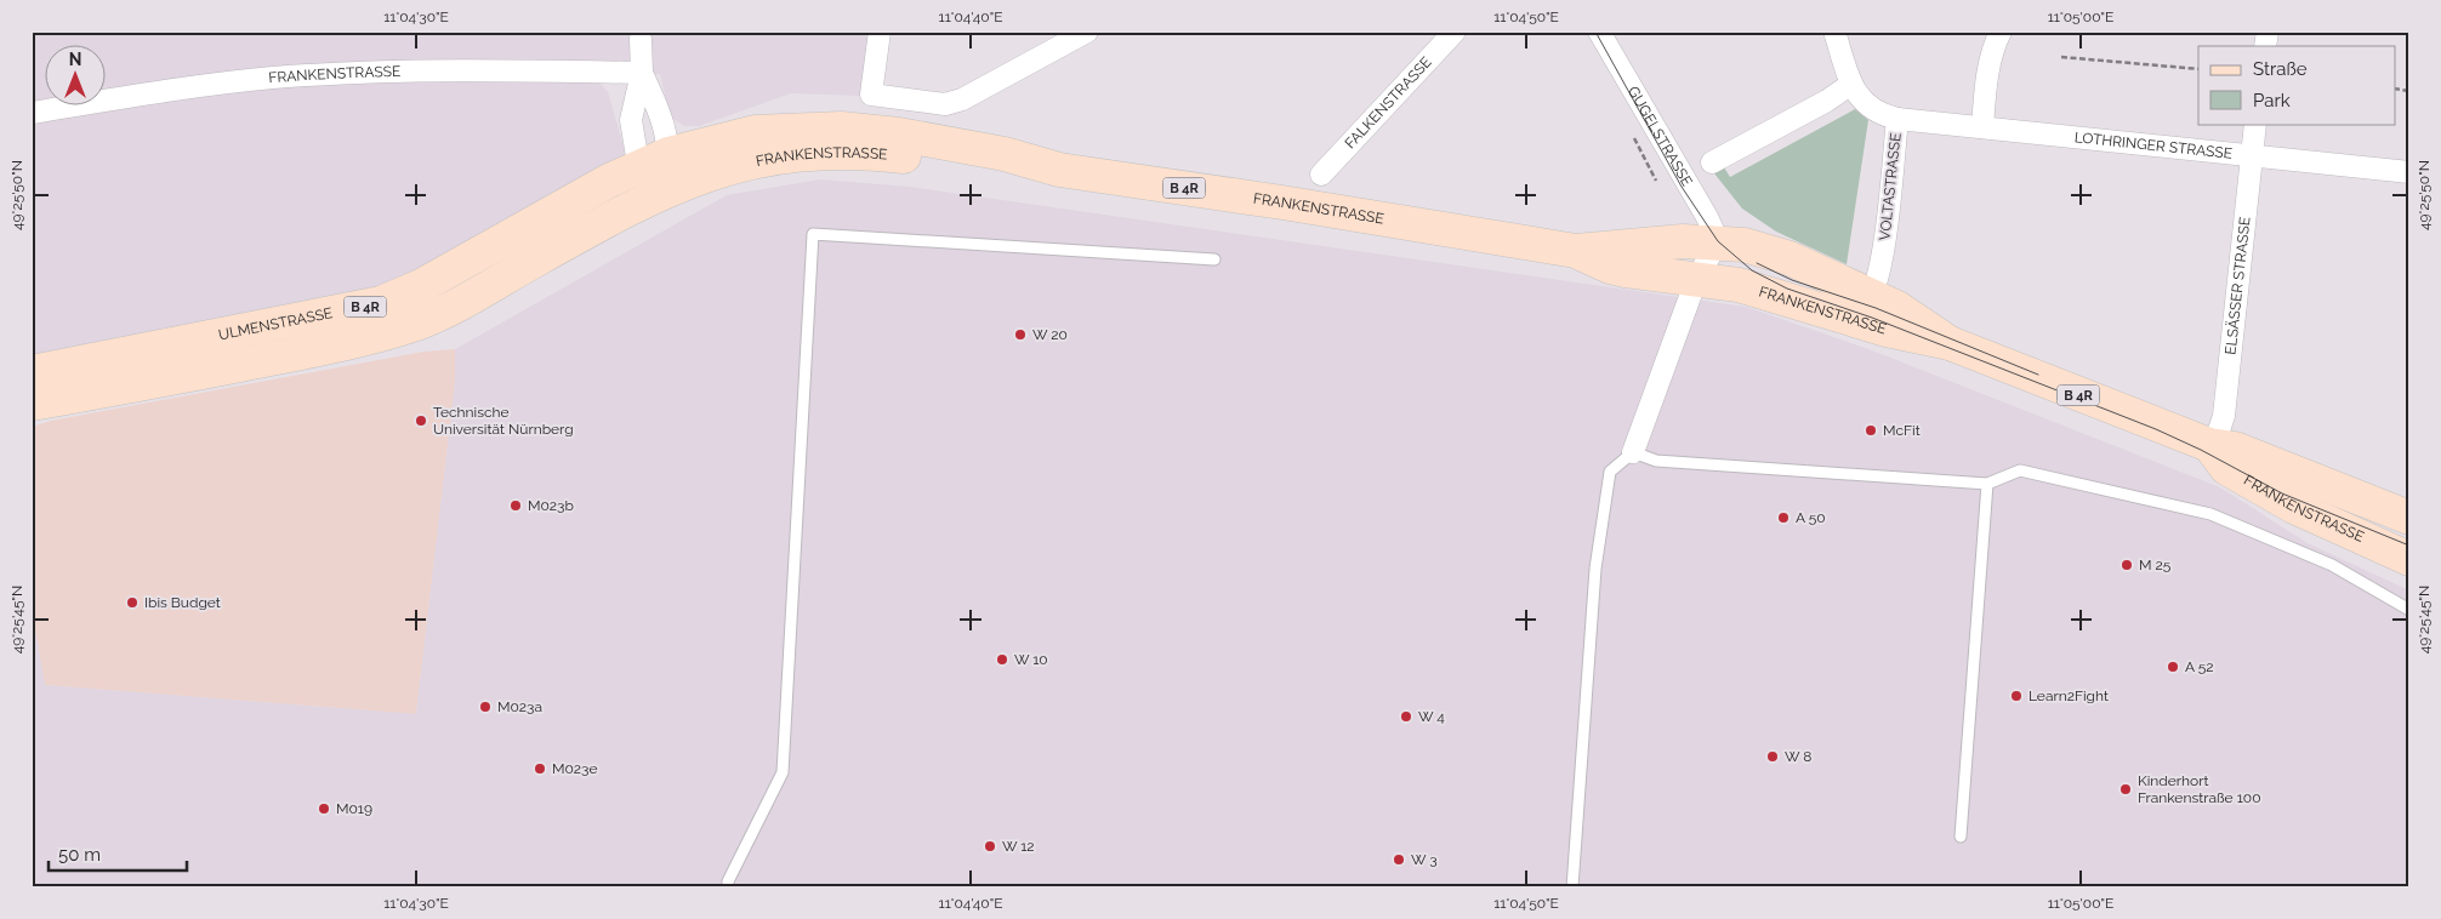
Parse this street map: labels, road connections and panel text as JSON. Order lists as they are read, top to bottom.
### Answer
{
  "streets": {
    "main road": ["FRANKENSTRASSE", "B 4R", "ULMENSTRASSE"],
    "street": [
      "FALKENSTRASSE",
      "GUGELSTRASSE",
      "LOTHRINGER STRASSE",
      "VOLTASTRASSE",
      "ELSÄSSER STRASSE"
    ]
  },
  "crossings": [
    ["FRANKENSTRASSE", "GUGELSTRASSE"],
    ["FRANKENSTRASSE", "VOLTASTRASSE"],
    ["FRANKENSTRASSE", "B 4R"],
    ["FRANKENSTRASSE", "ELSÄSSER STRASSE"],
    ["FRANKENSTRASSE", "ULMENSTRASSE"],
    ["LOTHRINGER STRASSE", "VOLTASTRASSE"],
    ["LOTHRINGER STRASSE", "ELSÄSSER STRASSE"]
  ],
  "places": [
    "W 20",
    "Technische Universität Nürnberg",
    "McFit",
    "M023b",
    "A 50",
    "M 25",
    "Ibis Budget",
    "W 10",
    "A 52",
    "Learn2Fight",
    "M023a",
    "W 4",
    "W 8",
    "M023e",
    "Kinderhort Frankenstraße 100",
    "M019",
    "W 12",
    "W 3"
  ],
  "legend": ["Straße", "Park"],
  "scale_bar": "50 m",
  "north": "top",
  "coordinates": [
    "11°04'30\"E",
    "11°04'40\"E",
    "11°04'50\"E",
    "11°05'00\"E",
    "49°25'50\"N",
    "49°25'45\"N"
  ]
}
